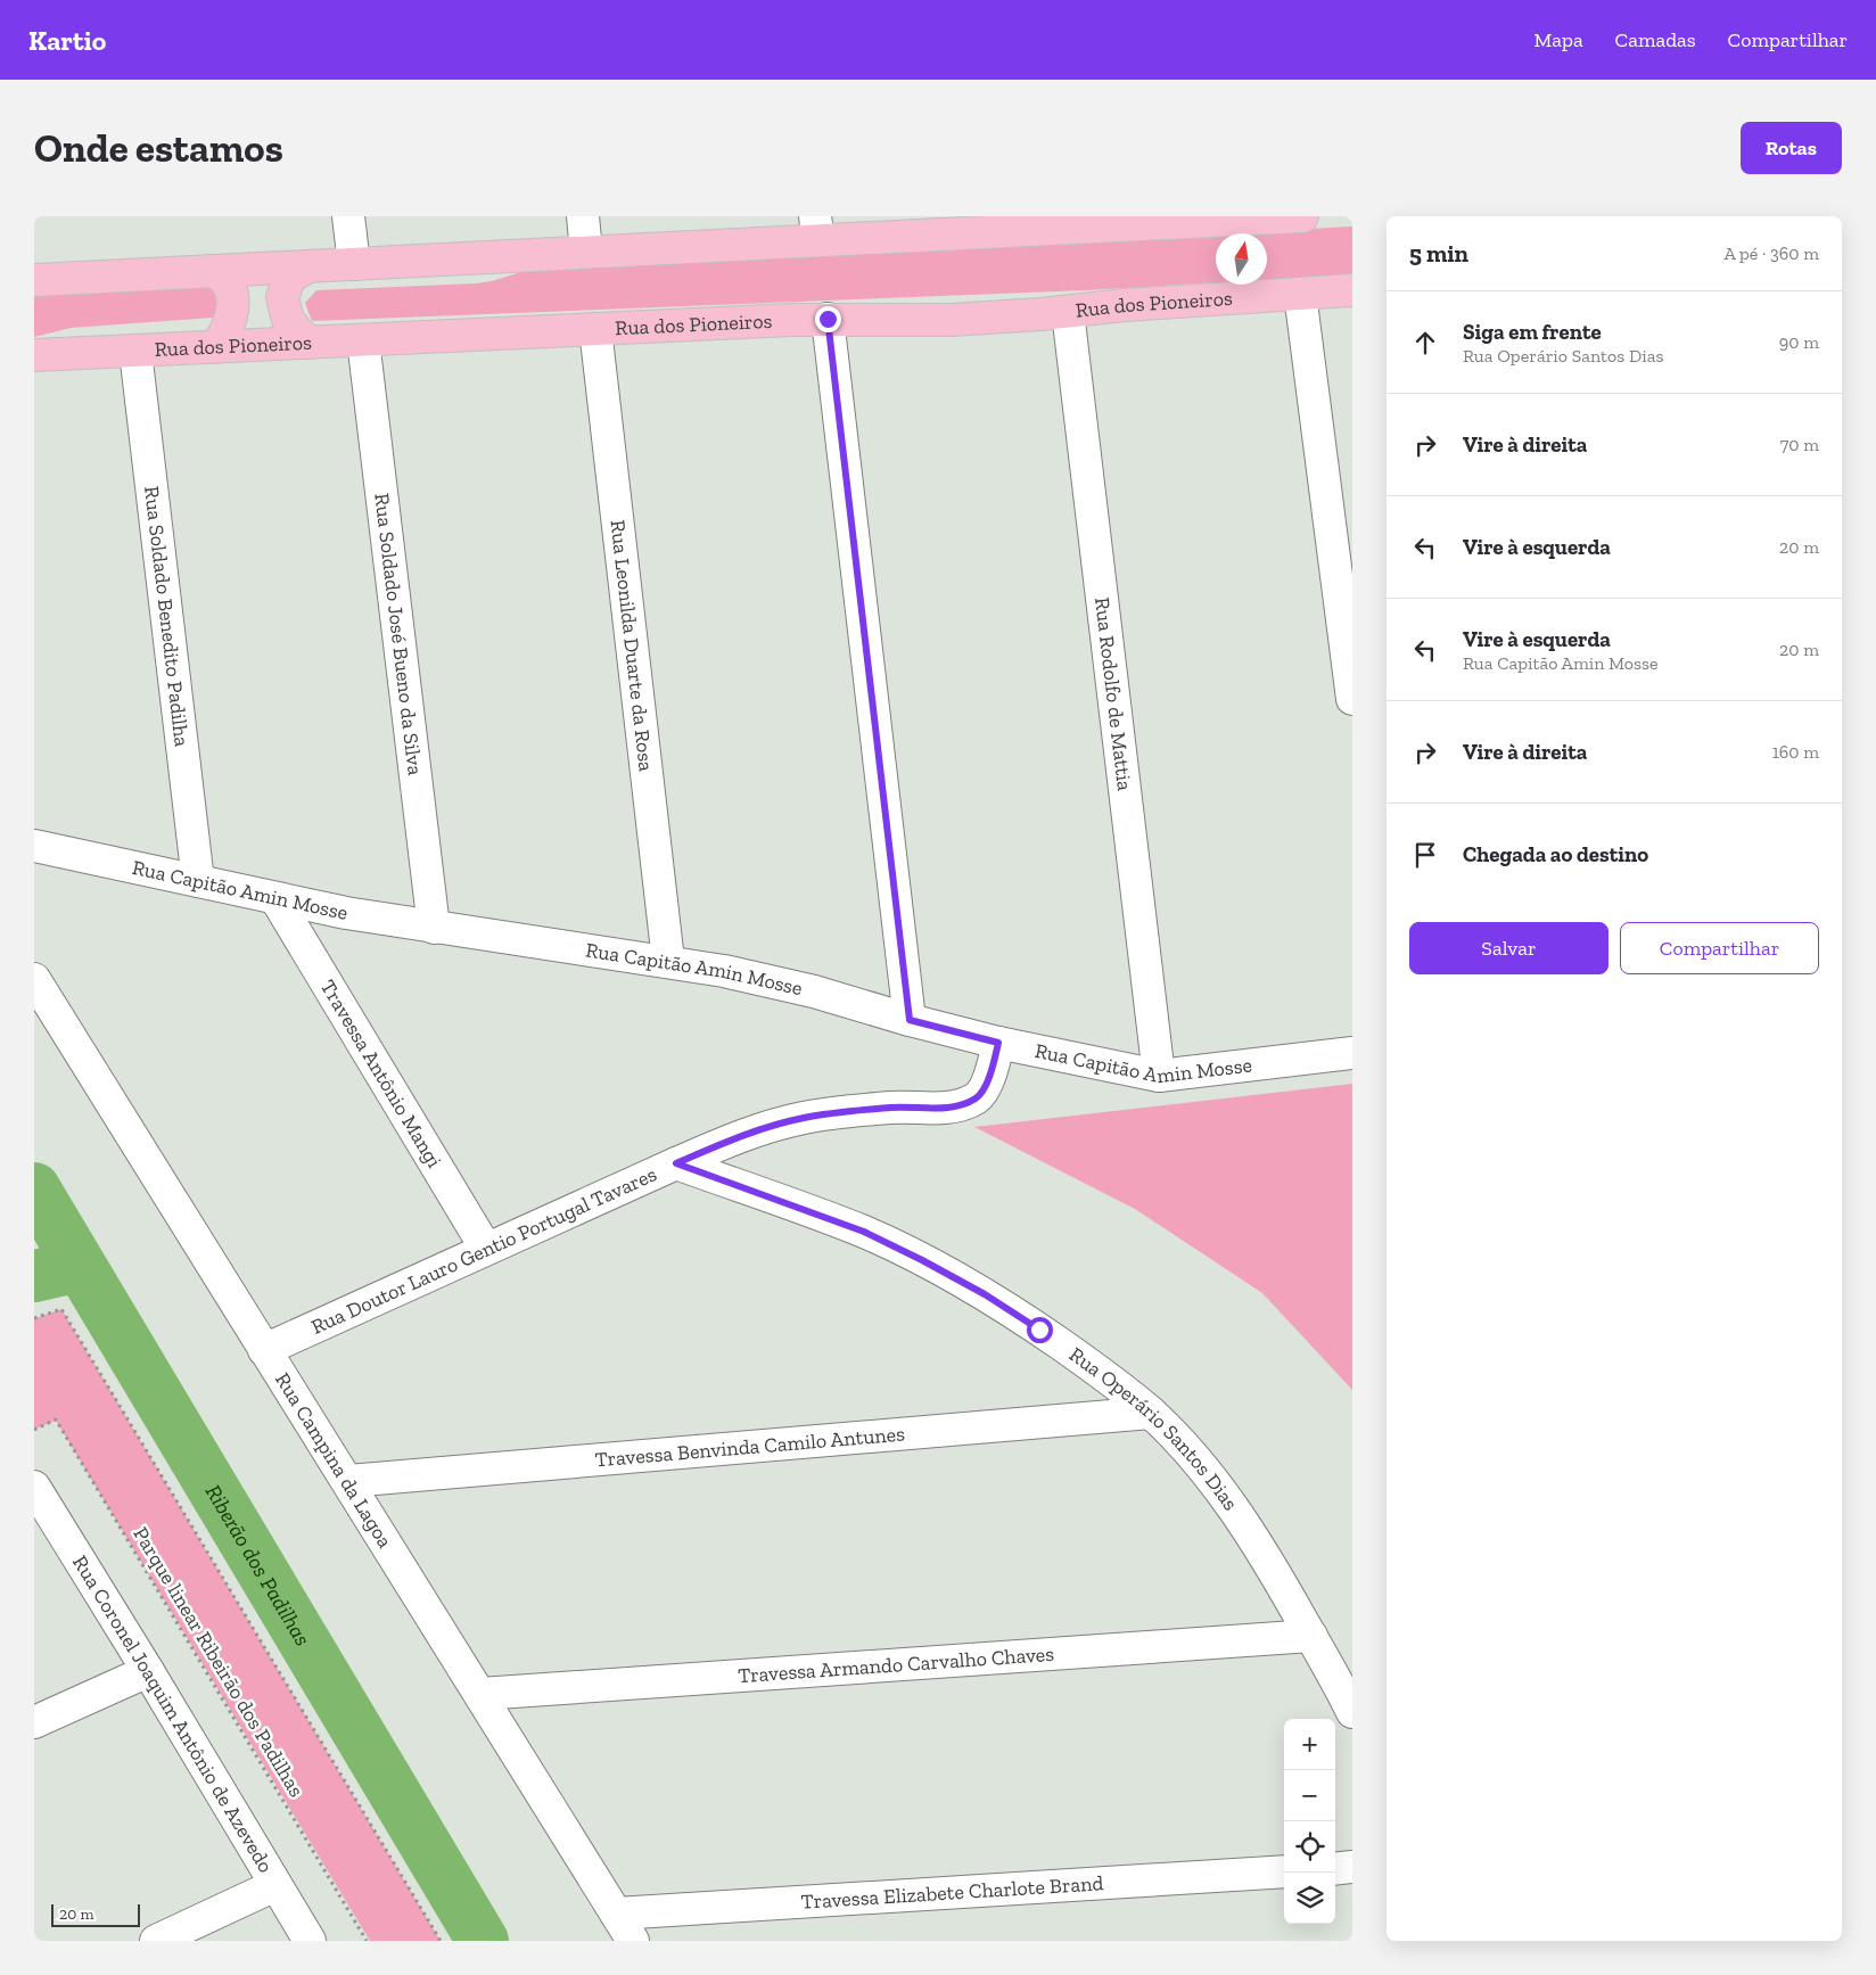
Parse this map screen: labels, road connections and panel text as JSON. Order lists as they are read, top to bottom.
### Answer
{
  "streets": {
    "main road": ["Rua dos Pioneiros"],
    "street": [
      "Rua Soldado Benedito Padilha",
      "Rua Soldado José Bueno da Silva",
      "Rua Leonilda Duarte da Rosa",
      "Rua Rodolfo de Mattia",
      "Rua Capitão Amin Mosse",
      "Travessa Antônio Mangi",
      "Rua Doutor Lauro Gentio Portugal Tavares",
      "Rua Operário Santos Dias",
      "Travessa Benvinda Camilo Antunes",
      "Rua Campina da Lagoa",
      "Travessa Armando Carvalho Chaves",
      "Rua Coronel Joaquim Antônio de Azevedo",
      "Travessa Elizabete Charlote Brand"
    ],
    "path": ["Parque linear Ribeirão dos Padilhas"]
  },
  "crossings": [
    ["Rua dos Pioneiros", "Rua Soldado Benedito Padilha"],
    ["Rua dos Pioneiros", "Rua Soldado José Bueno da Silva"],
    ["Rua dos Pioneiros", "Rua Leonilda Duarte da Rosa"],
    ["Rua dos Pioneiros", "Rua Rodolfo de Mattia"],
    ["Rua Soldado Benedito Padilha", "Rua Capitão Amin Mosse"],
    ["Rua Soldado José Bueno da Silva", "Rua Capitão Amin Mosse"],
    ["Rua Leonilda Duarte da Rosa", "Rua Capitão Amin Mosse"],
    ["Rua Rodolfo de Mattia", "Rua Capitão Amin Mosse"],
    ["Rua Capitão Amin Mosse", "Travessa Antônio Mangi"],
    ["Rua Capitão Amin Mosse", "Rua Doutor Lauro Gentio Portugal Tavares"],
    ["Travessa Antônio Mangi", "Rua Doutor Lauro Gentio Portugal Tavares"],
    ["Rua Doutor Lauro Gentio Portugal Tavares", "Rua Operário Santos Dias"],
    ["Rua Doutor Lauro Gentio Portugal Tavares", "Rua Campina da Lagoa"],
    ["Rua Operário Santos Dias", "Travessa Benvinda Camilo Antunes"],
    ["Rua Operário Santos Dias", "Travessa Armando Carvalho Chaves"],
    ["Travessa Benvinda Camilo Antunes", "Rua Campina da Lagoa"],
    ["Rua Campina da Lagoa", "Travessa Armando Carvalho Chaves"],
    ["Rua Campina da Lagoa", "Travessa Elizabete Charlote Brand"]
  ],
  "water": ["Riberão dos Padilhas"],
  "scale_bar": "20 m",
  "north": "top",
  "page": {
    "header": "Kartio",
    "nav": ["Mapa", "Camadas", "Compartilhar"],
    "buttons": [
      "Rotas",
      ["Salvar", "Compartilhar"]
    ],
    "title": "Onde estamos",
    "heading": ["5 min", "A pé · 360 m"],
    "list": [
      ["Siga em frente", "Rua Operário Santos Dias", "90 m"],
      ["Vire à direita", "70 m"],
      ["Vire à esquerda", "20 m"],
      ["Vire à esquerda", "Rua Capitão Amin Mosse", "20 m"],
      ["Vire à direita", "160 m"],
      "Chegada ao destino"
    ],
    "map_buttons": ["+", "−"],
    "scale": "20 m"
  }
}
